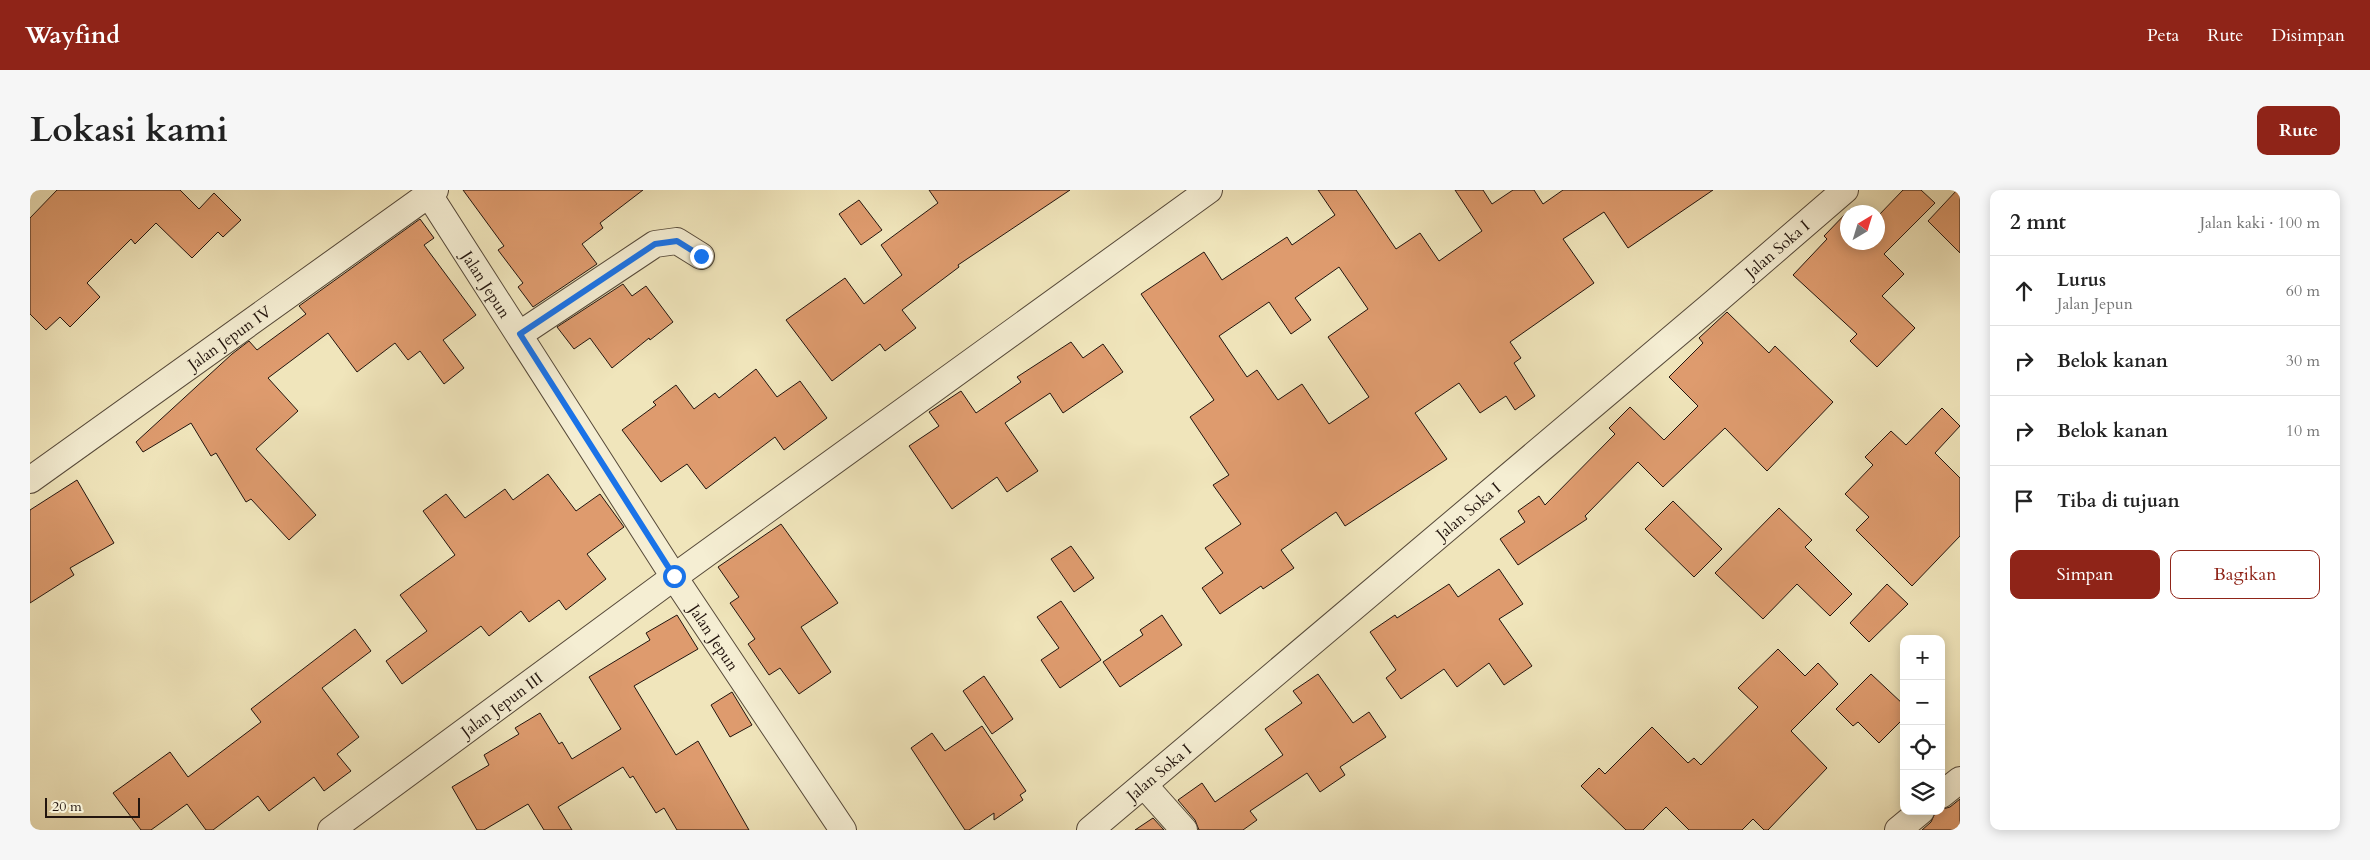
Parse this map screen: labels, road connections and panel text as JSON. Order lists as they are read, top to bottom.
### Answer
{
  "streets": {
    "street": [
      "Jalan Soka I",
      "Jalan Jepun",
      "Jalan Jepun IV",
      "Jalan Jepun III"
    ]
  },
  "crossings": [
    ["Jalan Jepun", "Jalan Jepun IV"],
    ["Jalan Jepun", "Jalan Jepun III"]
  ],
  "scale_bar": "20 m",
  "north": "top right",
  "page": {
    "header": "Wayfind",
    "nav": ["Peta", "Rute", "Disimpan"],
    "title": "Lokasi kami",
    "buttons": [
      "Rute",
      ["Simpan", "Bagikan"]
    ],
    "heading": ["2 mnt", "Jalan kaki · 100 m"],
    "list": [
      ["Lurus", "Jalan Jepun", "60 m"],
      ["Belok kanan", "30 m"],
      ["Belok kanan", "10 m"],
      "Tiba di tujuan"
    ],
    "map_buttons": ["+", "−"],
    "scale": "20 m"
  }
}
